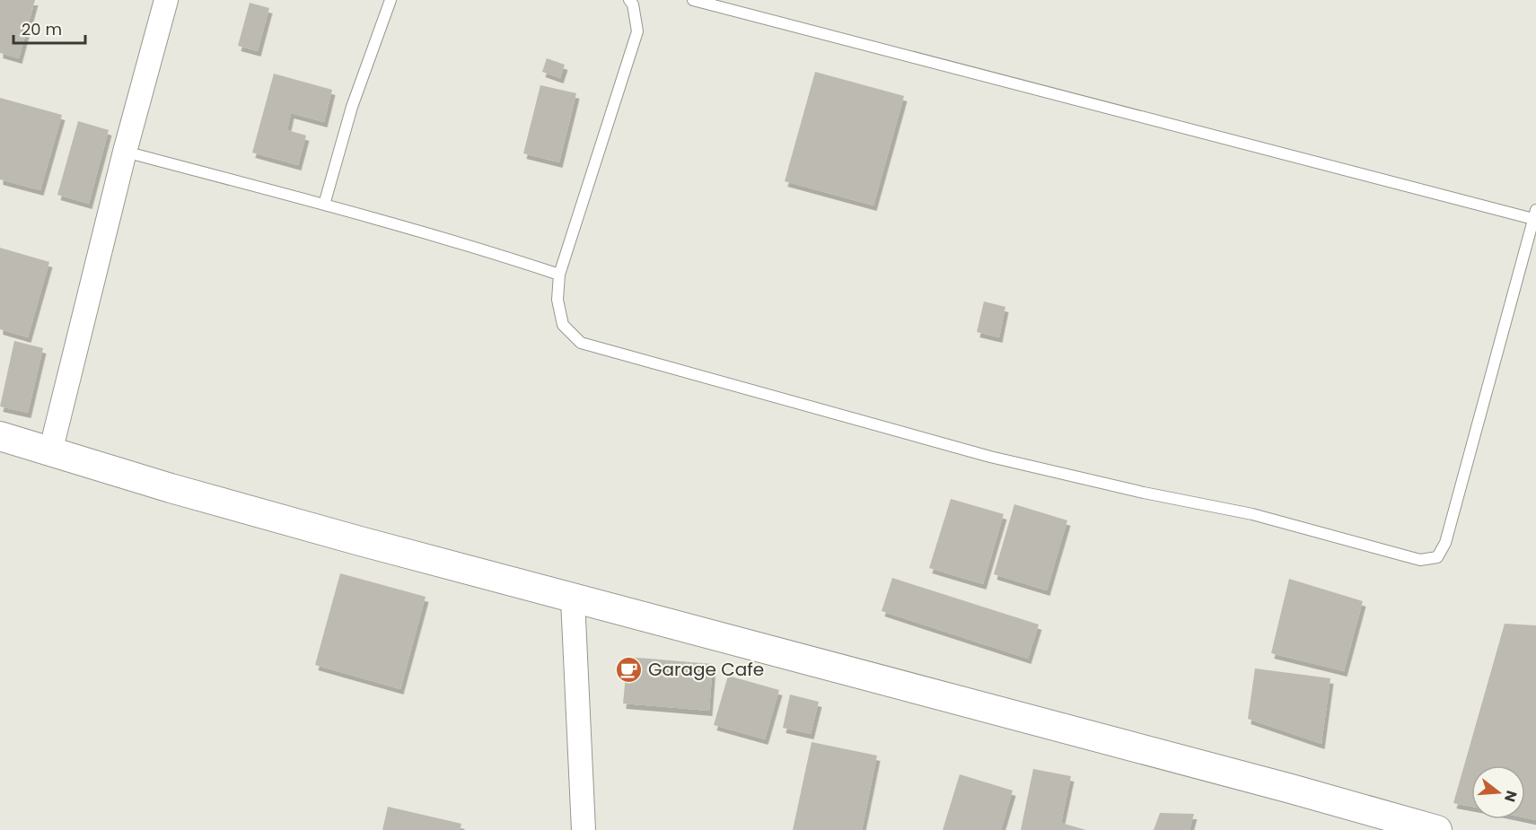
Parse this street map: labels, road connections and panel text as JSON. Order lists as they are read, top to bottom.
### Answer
{
  "places": {
    "cafe": ["Garage Cafe"]
  },
  "scale_bar": "20 m",
  "north": "right"
}
